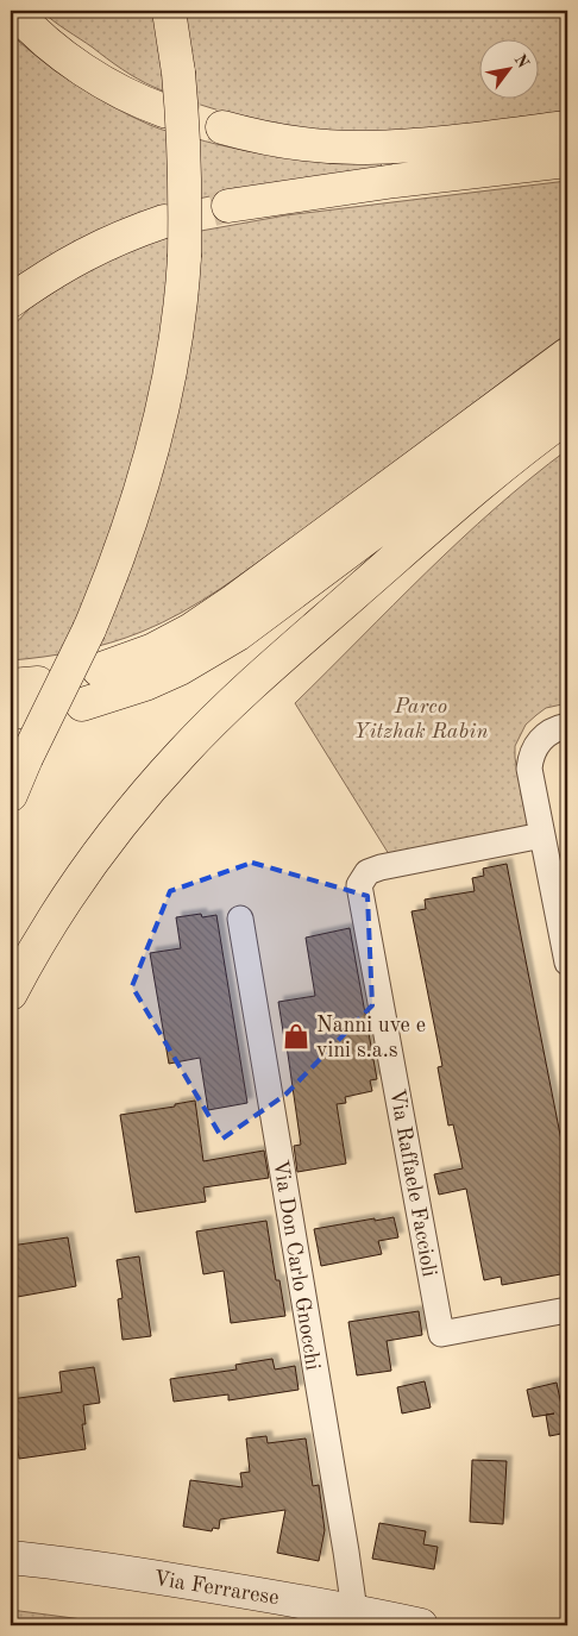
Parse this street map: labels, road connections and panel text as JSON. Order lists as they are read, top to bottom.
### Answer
{
  "streets": {
    "main road": ["Via Ferrarese"],
    "street": ["Via Raffaele Faccioli", "Via Don Carlo Gnocchi"]
  },
  "crossings": [
    ["Via Don Carlo Gnocchi", "Via Ferrarese"]
  ],
  "parks": ["Parco Yitzhak Rabin"],
  "places": {
    "shop": ["Nanni uve e vini s.a.s"]
  },
  "north": "top right"
}
